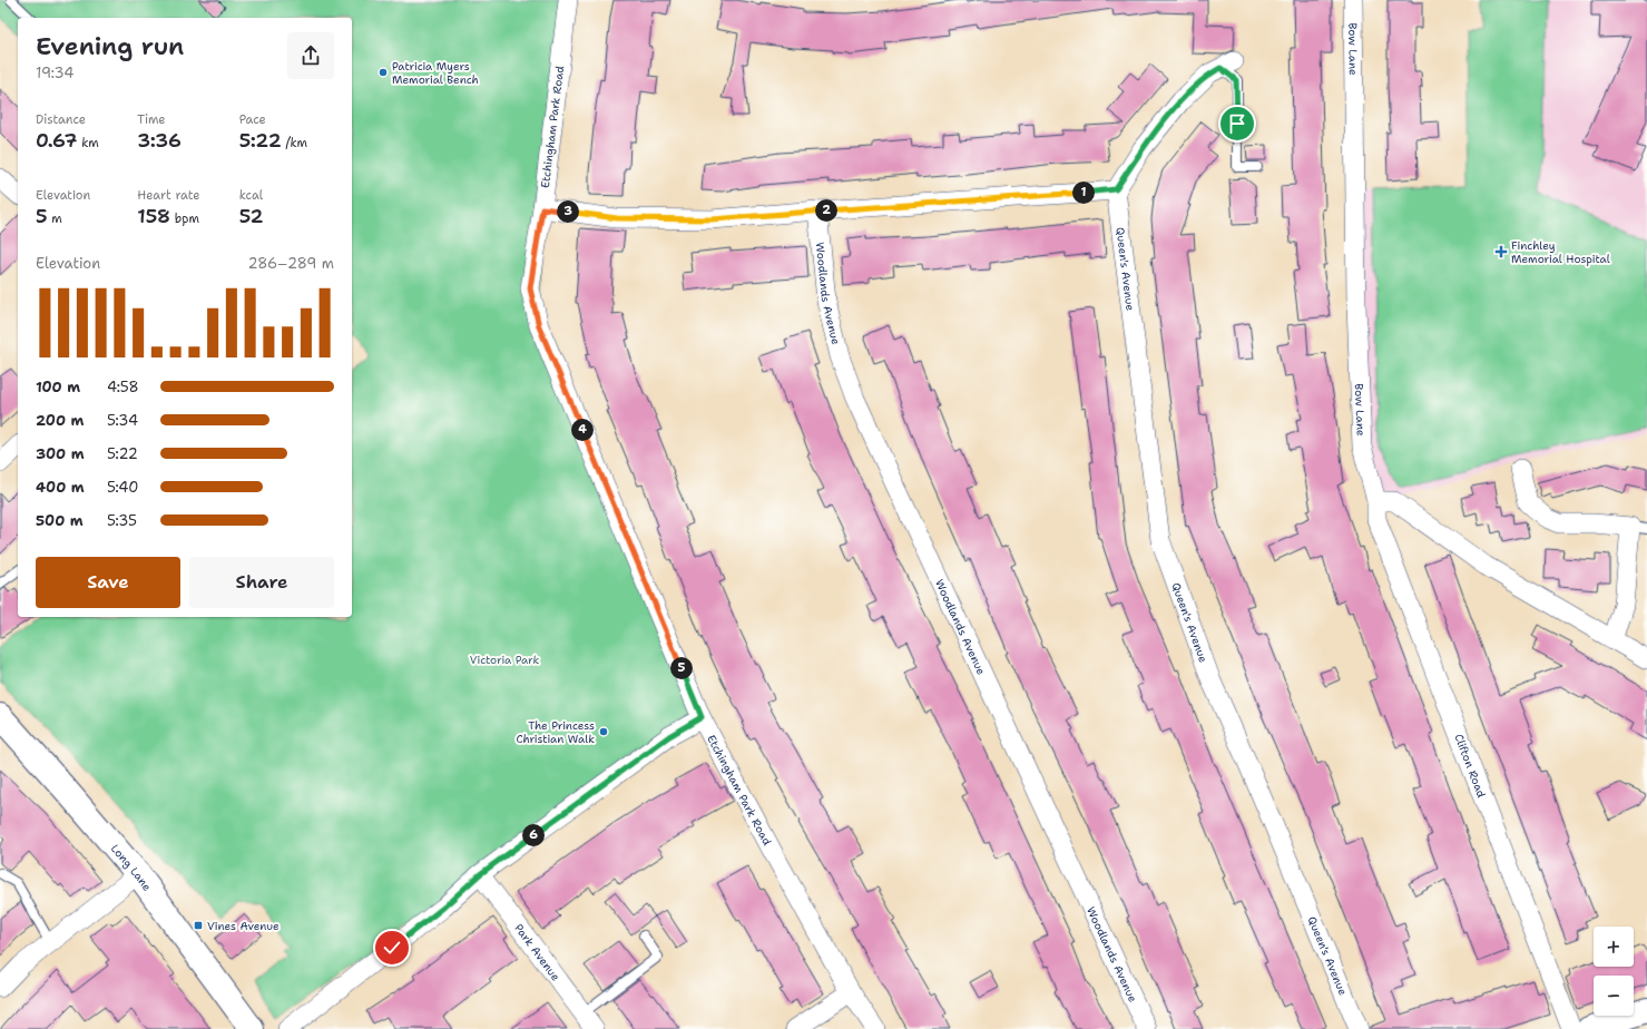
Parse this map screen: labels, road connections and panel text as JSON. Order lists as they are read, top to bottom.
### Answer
{
  "streets": {
    "street": [
      "Bow Lane",
      "Etchingham Park Road",
      "Queen's Avenue",
      "Woodlands Avenue",
      "Clifton Road",
      "Long Lane",
      "Park Avenue"
    ]
  },
  "crossings": [
    ["Bow Lane", "Clifton Road"]
  ],
  "parks": ["Victoria Park"],
  "places": {
    "other": ["Patricia Myers Memorial Bench", "The Princess Christian Walk"],
    "health": ["Finchley Memorial Hospital"],
    "transit": ["Vines Avenue"]
  },
  "page": {
    "heading": ["Evening run", "19:34"],
    "stats": [
      ["Distance", "0.67 km"],
      ["Time", "3:36"],
      ["Pace", "5:22 /km"],
      ["Elevation", "5 m"],
      ["Heart rate", "158 bpm"],
      ["kcal", "52"]
    ],
    "pins": [
      "1",
      "2",
      "3",
      "4",
      "5",
      "6"
    ],
    "chart": ["Elevation", "286–289 m"],
    "list": [
      {
        "name": "100 m",
        "note": "4:58"
      },
      {
        "name": "200 m",
        "note": "5:34"
      },
      {
        "name": "300 m",
        "note": "5:22"
      },
      {
        "name": "400 m",
        "note": "5:40"
      },
      {
        "name": "500 m",
        "note": "5:35"
      }
    ],
    "buttons": ["Save", "Share"],
    "map_buttons": ["+", "−"]
  }
}
